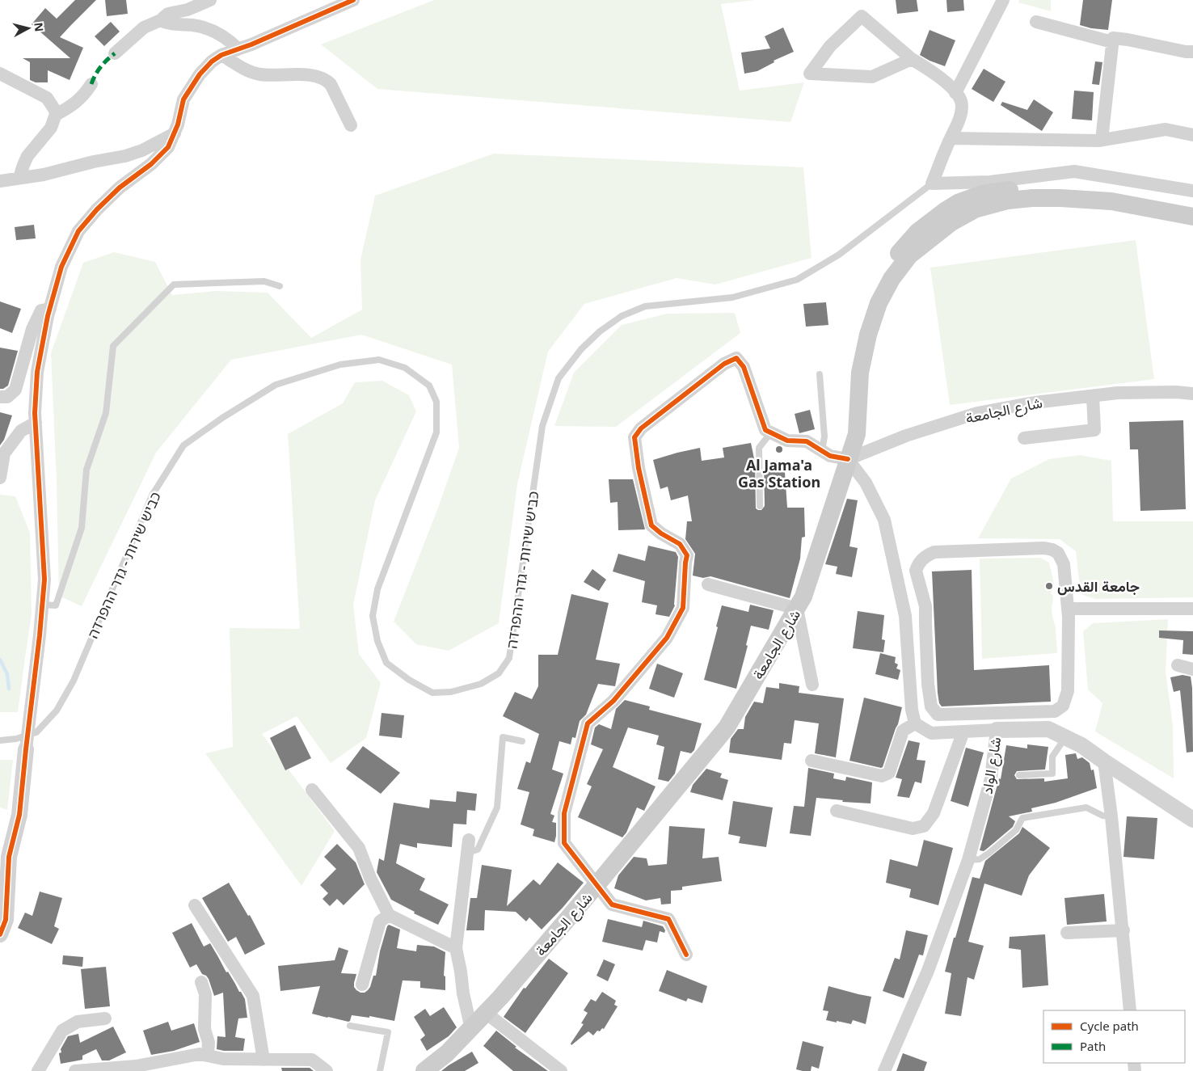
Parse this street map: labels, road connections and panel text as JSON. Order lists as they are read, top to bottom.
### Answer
{
  "streets": {
    "main road": ["شارع الجامعة"],
    "street": ["شارع الواد"],
    "lane": ["כביש שירות - גדר ההפרדה"]
  },
  "places": ["Al Jama'a Gas Station", "جامعة القدس"],
  "legend": ["Cycle path", "Path"],
  "north": "right"
}
